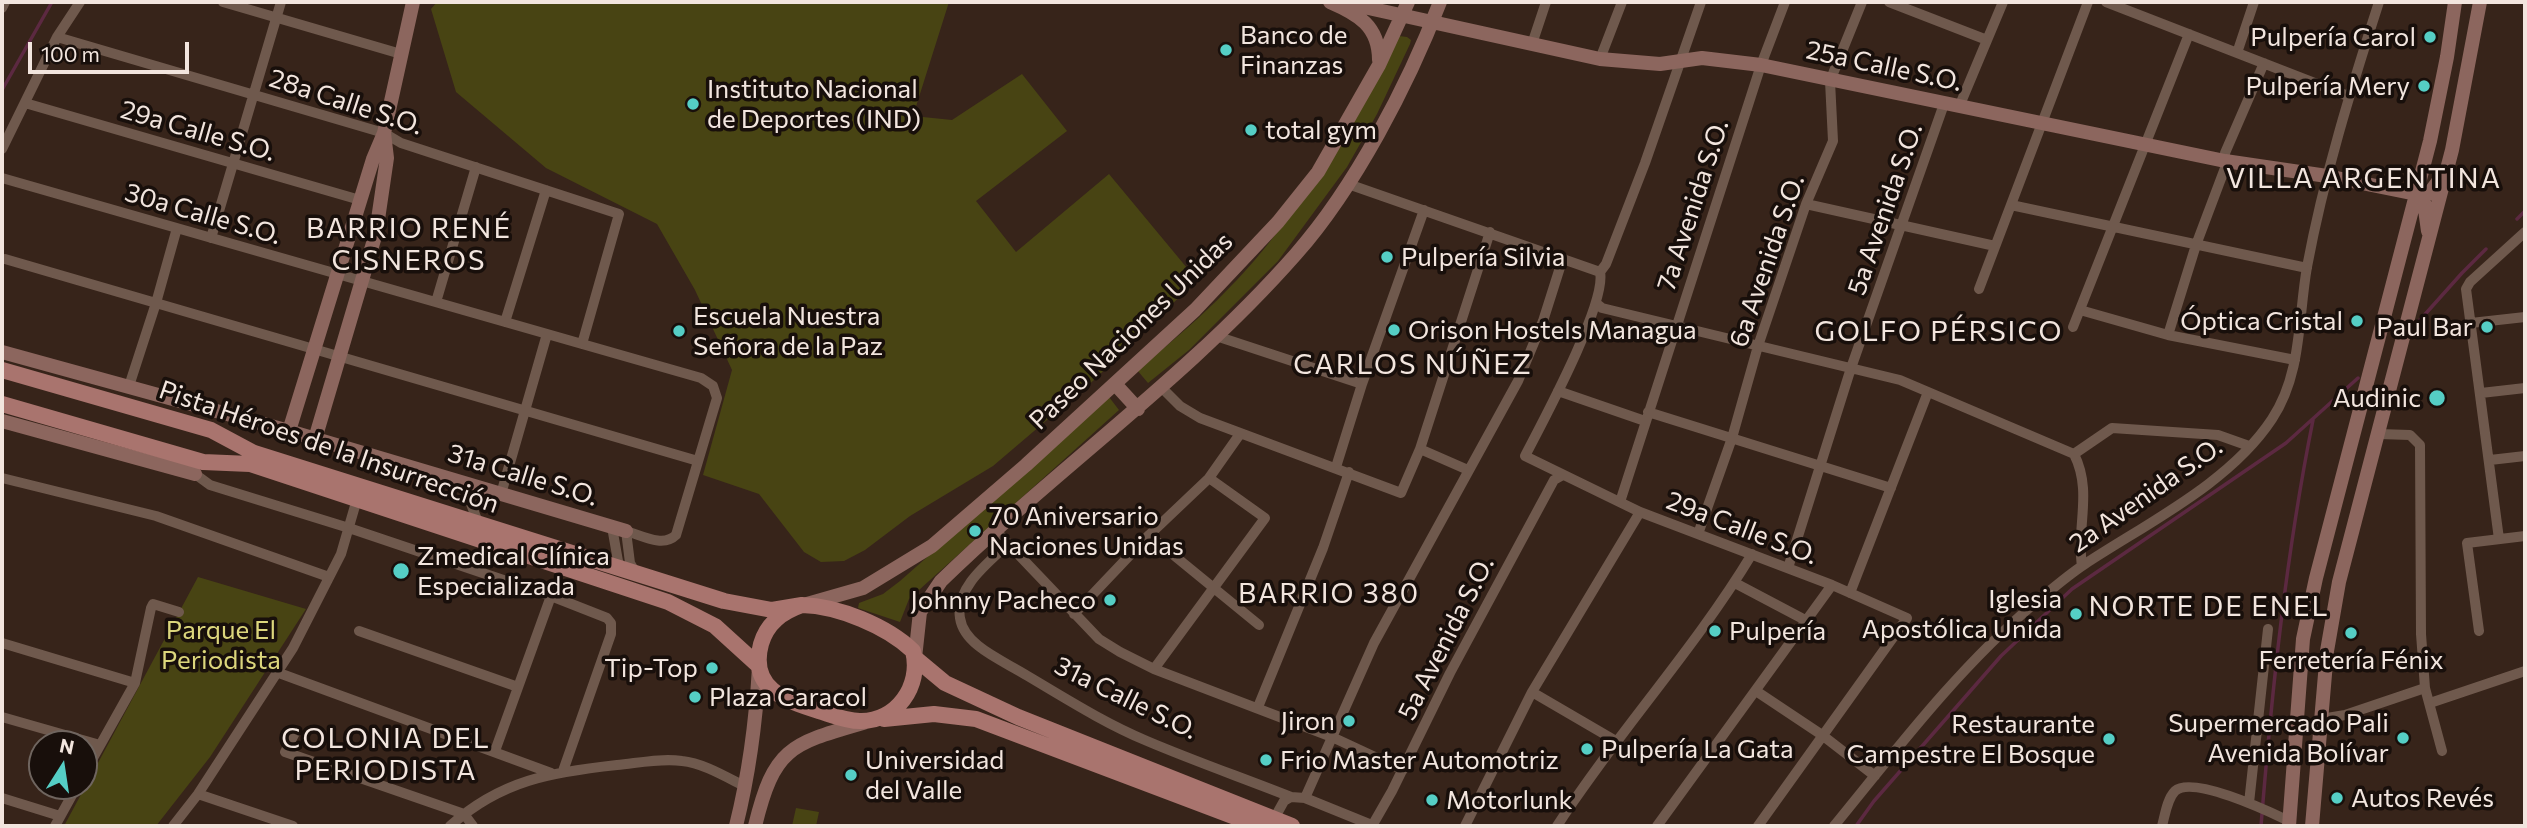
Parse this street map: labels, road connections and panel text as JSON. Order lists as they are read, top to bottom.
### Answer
{
  "streets": {
    "main road": [
      "25a Calle S.O.",
      "Paseo Naciones Unidas",
      "Pista Héroes de la Insurrección",
      "31a Calle S.O."
    ],
    "street": [
      "28a Calle S.O.",
      "29a Calle S.O.",
      "7a Avenida S.O.",
      "5a Avenida S.O.",
      "30a Calle S.O.",
      "6a Avenida S.O.",
      "2a Avenida S.O."
    ]
  },
  "crossings": [
    ["25a Calle S.O.", "7a Avenida S.O."],
    ["25a Calle S.O.", "5a Avenida S.O."],
    ["25a Calle S.O.", "6a Avenida S.O."],
    ["25a Calle S.O.", "Paseo Naciones Unidas"],
    ["25a Calle S.O.", "2a Avenida S.O."],
    ["28a Calle S.O.", "30a Calle S.O."],
    ["29a Calle S.O.", "7a Avenida S.O."],
    ["29a Calle S.O.", "5a Avenida S.O."],
    ["29a Calle S.O.", "6a Avenida S.O."],
    ["5a Avenida S.O.", "31a Calle S.O."],
    ["30a Calle S.O.", "31a Calle S.O."],
    ["Paseo Naciones Unidas", "Pista Héroes de la Insurrección"],
    ["Pista Héroes de la Insurrección", "31a Calle S.O."]
  ],
  "districts": [
    "VILLA ARGENTINA",
    "BARRIO RENÉ CISNEROS",
    "GOLFO PÉRSICO",
    "CARLOS NÚÑEZ",
    "BARRIO 380",
    "NORTE DE ENEL",
    "COLONIA DEL PERIODISTA"
  ],
  "parks": ["Parque El Periodista"],
  "places": [
    "Pulpería Carol",
    "Banco de Finanzas",
    "Pulpería Mery",
    "Instituto Nacional de Deportes (IND)",
    "total gym",
    "Pulpería Silvia",
    "Óptica Cristal",
    "Paul Bar",
    "Orison Hostels Managua",
    "Escuela Nuestra Señora de la Paz",
    "Audinic",
    "70 Aniversario Naciones Unidas",
    "Zmedical Clínica Especializada",
    "Johnny Pacheco",
    "Iglesia Apostólica Unida",
    "Pulpería",
    "Ferretería Fénix",
    "Tip-Top",
    "Plaza Caracol",
    "Jiron",
    "Supermercado Pali Avenida Bolívar",
    "Restaurante Campestre El Bosque",
    "Pulpería La Gata",
    "Frio Master Automotriz",
    "Universidad del Valle",
    "Autos Revés",
    "Motorlunk"
  ],
  "scale_bar": "100 m",
  "north": "top"
}
